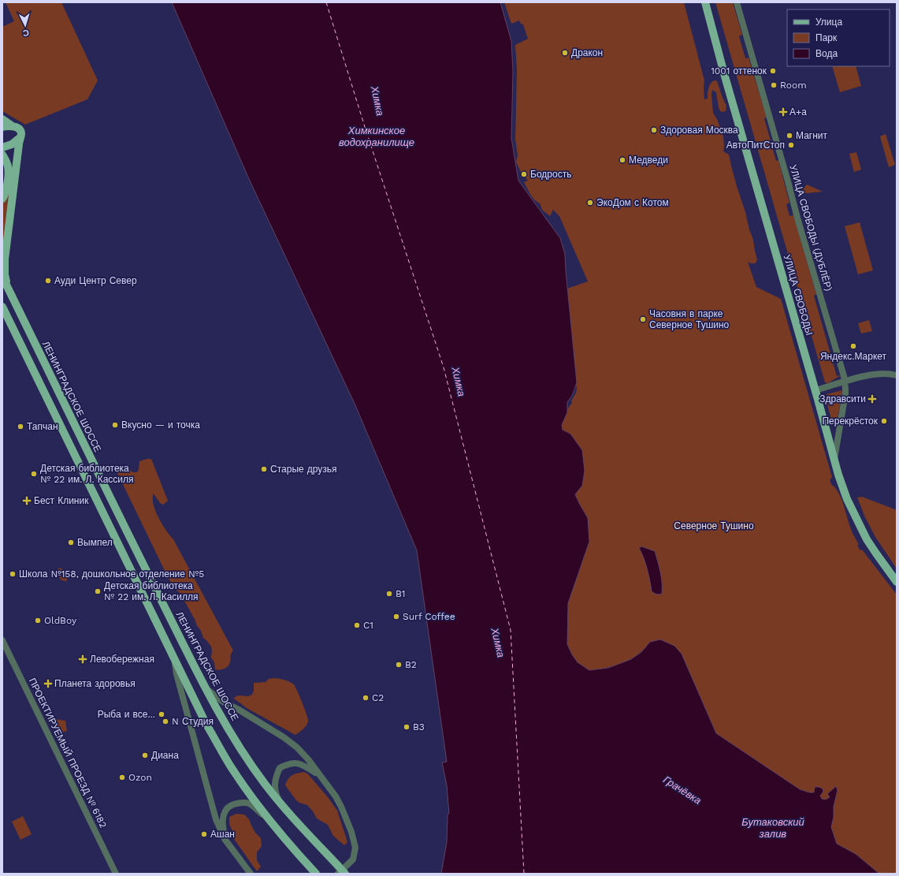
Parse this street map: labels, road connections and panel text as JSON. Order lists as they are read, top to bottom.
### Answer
{
  "streets": {
    "main road": ["УЛИЦА СВОБОДЫ", "ЛЕНИНГРАДСКОЕ ШОССЕ"],
    "street": ["УЛИЦА СВОБОДЫ (ДУБЛЁР)", "ПРОЕКТИРУЕМЫЙ ПРОЕЗД № 6182"]
  },
  "crossings": [
    ["УЛИЦА СВОБОДЫ (ДУБЛЁР)", "УЛИЦА СВОБОДЫ"]
  ],
  "water": [
    "Химка",
    "Химкинское водохранилище",
    "Грачёвка",
    "Бутаковский залив"
  ],
  "parks": ["Северное Тушино"],
  "places": {
    "other": [
      "Дракон",
      "1001 оттенок",
      "Room",
      "Здоровая Москва",
      "Магнит",
      "АвтоПитСтоп",
      "Медведи",
      "Бодрость",
      "ЭкоДом с Котом",
      "Ауди Центр Север",
      "Часовня в парке Северное Тушино",
      "Яндекс.Маркет",
      "Перекрёсток",
      "Вкусно — и точка",
      "Тапчан",
      "Старые друзья",
      "Детская библиотека № 22 им. Л. Кассиля",
      "Вымпел",
      "Школа №158, дошкольное отделение №5",
      "Детская библиотека № 22 им. Л. Касилля",
      "B1",
      "Surf Coffee",
      "OldBoy",
      "C1",
      "B2",
      "C2",
      "Рыба и все...",
      "N Студия",
      "B3",
      "Диана",
      "Ozon",
      "Ашан"
    ],
    "health": [
      "А+а",
      "Здравсити",
      "Бест Клиник",
      "Левобережная",
      "Планета здоровья"
    ]
  },
  "legend": ["Улица", "Парк", "Вода"],
  "north": "bottom"
}
